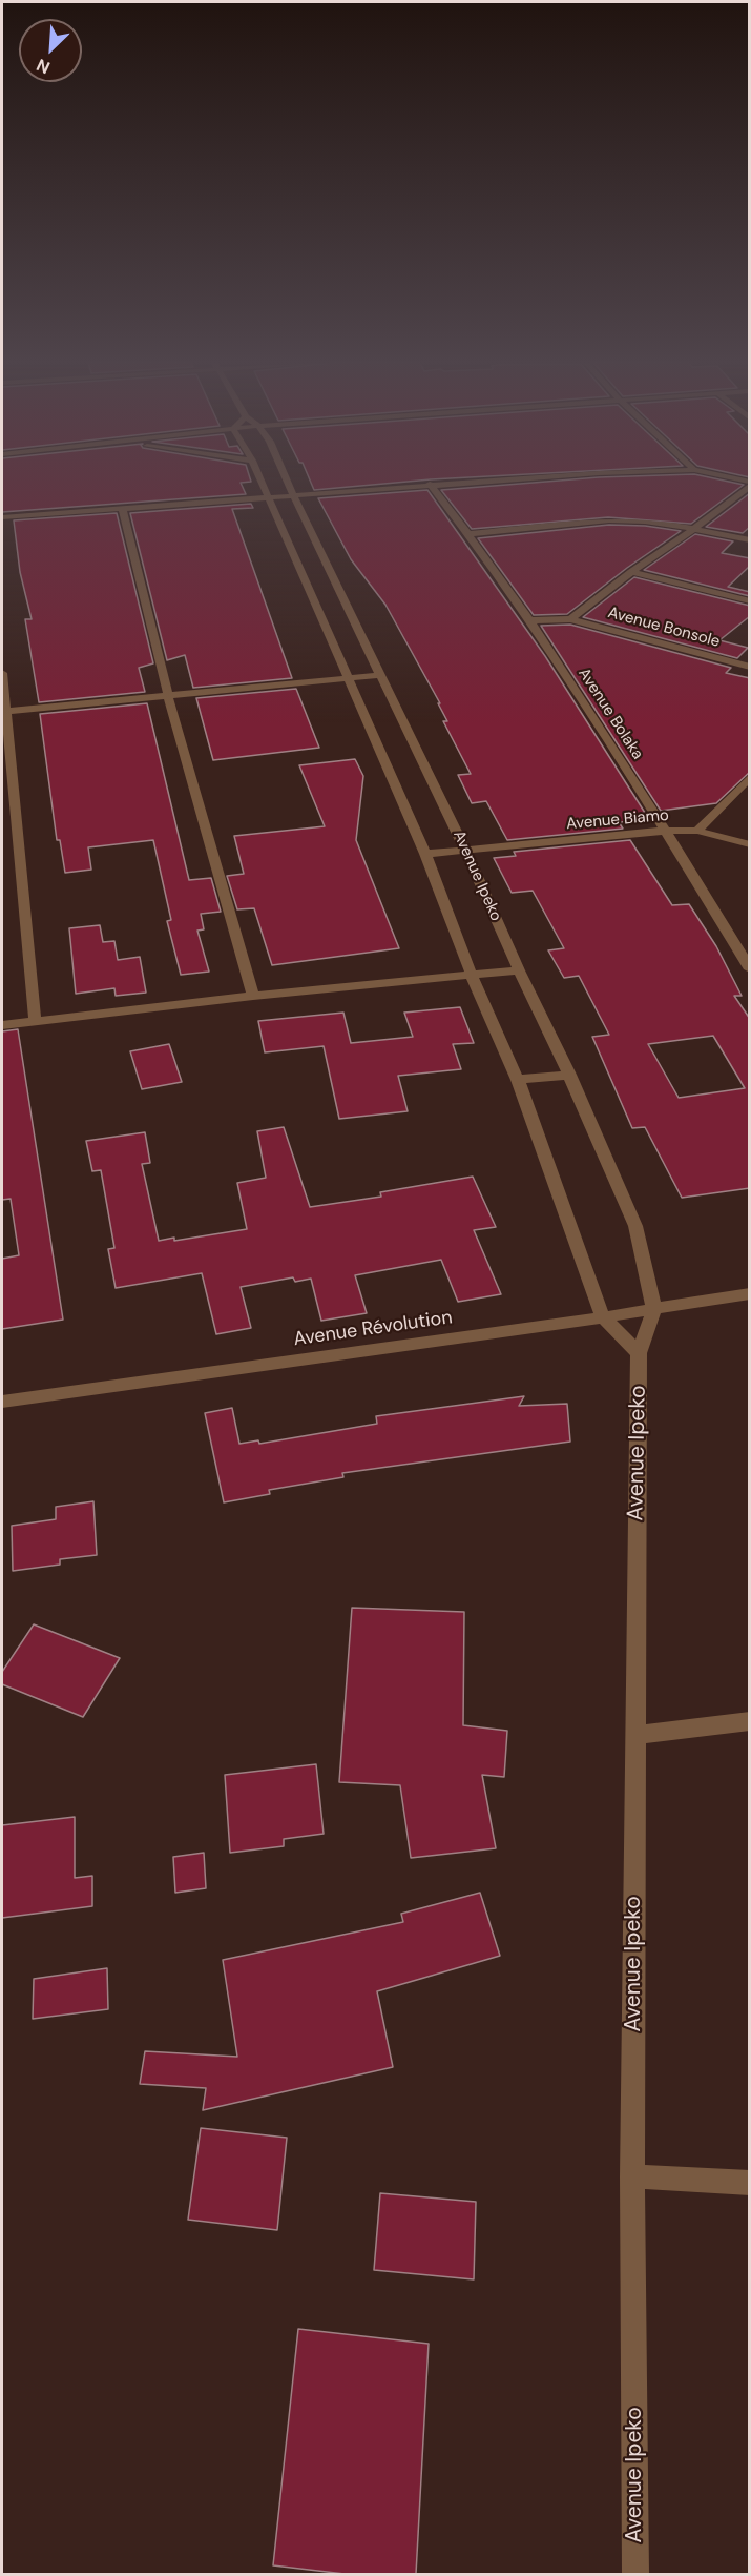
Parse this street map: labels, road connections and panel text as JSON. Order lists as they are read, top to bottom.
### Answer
{
  "streets": {
    "street": [
      "Avenue Bonsole",
      "Avenue Bolaka",
      "Avenue Biamo",
      "Avenue Ipeko",
      "Avenue Révolution"
    ]
  },
  "crossings": [
    ["Avenue Bonsole", "Avenue Bolaka"],
    ["Avenue Bolaka", "Avenue Biamo"],
    ["Avenue Biamo", "Avenue Ipeko"],
    ["Avenue Ipeko", "Avenue Révolution"]
  ],
  "north": "bottom left"
}
